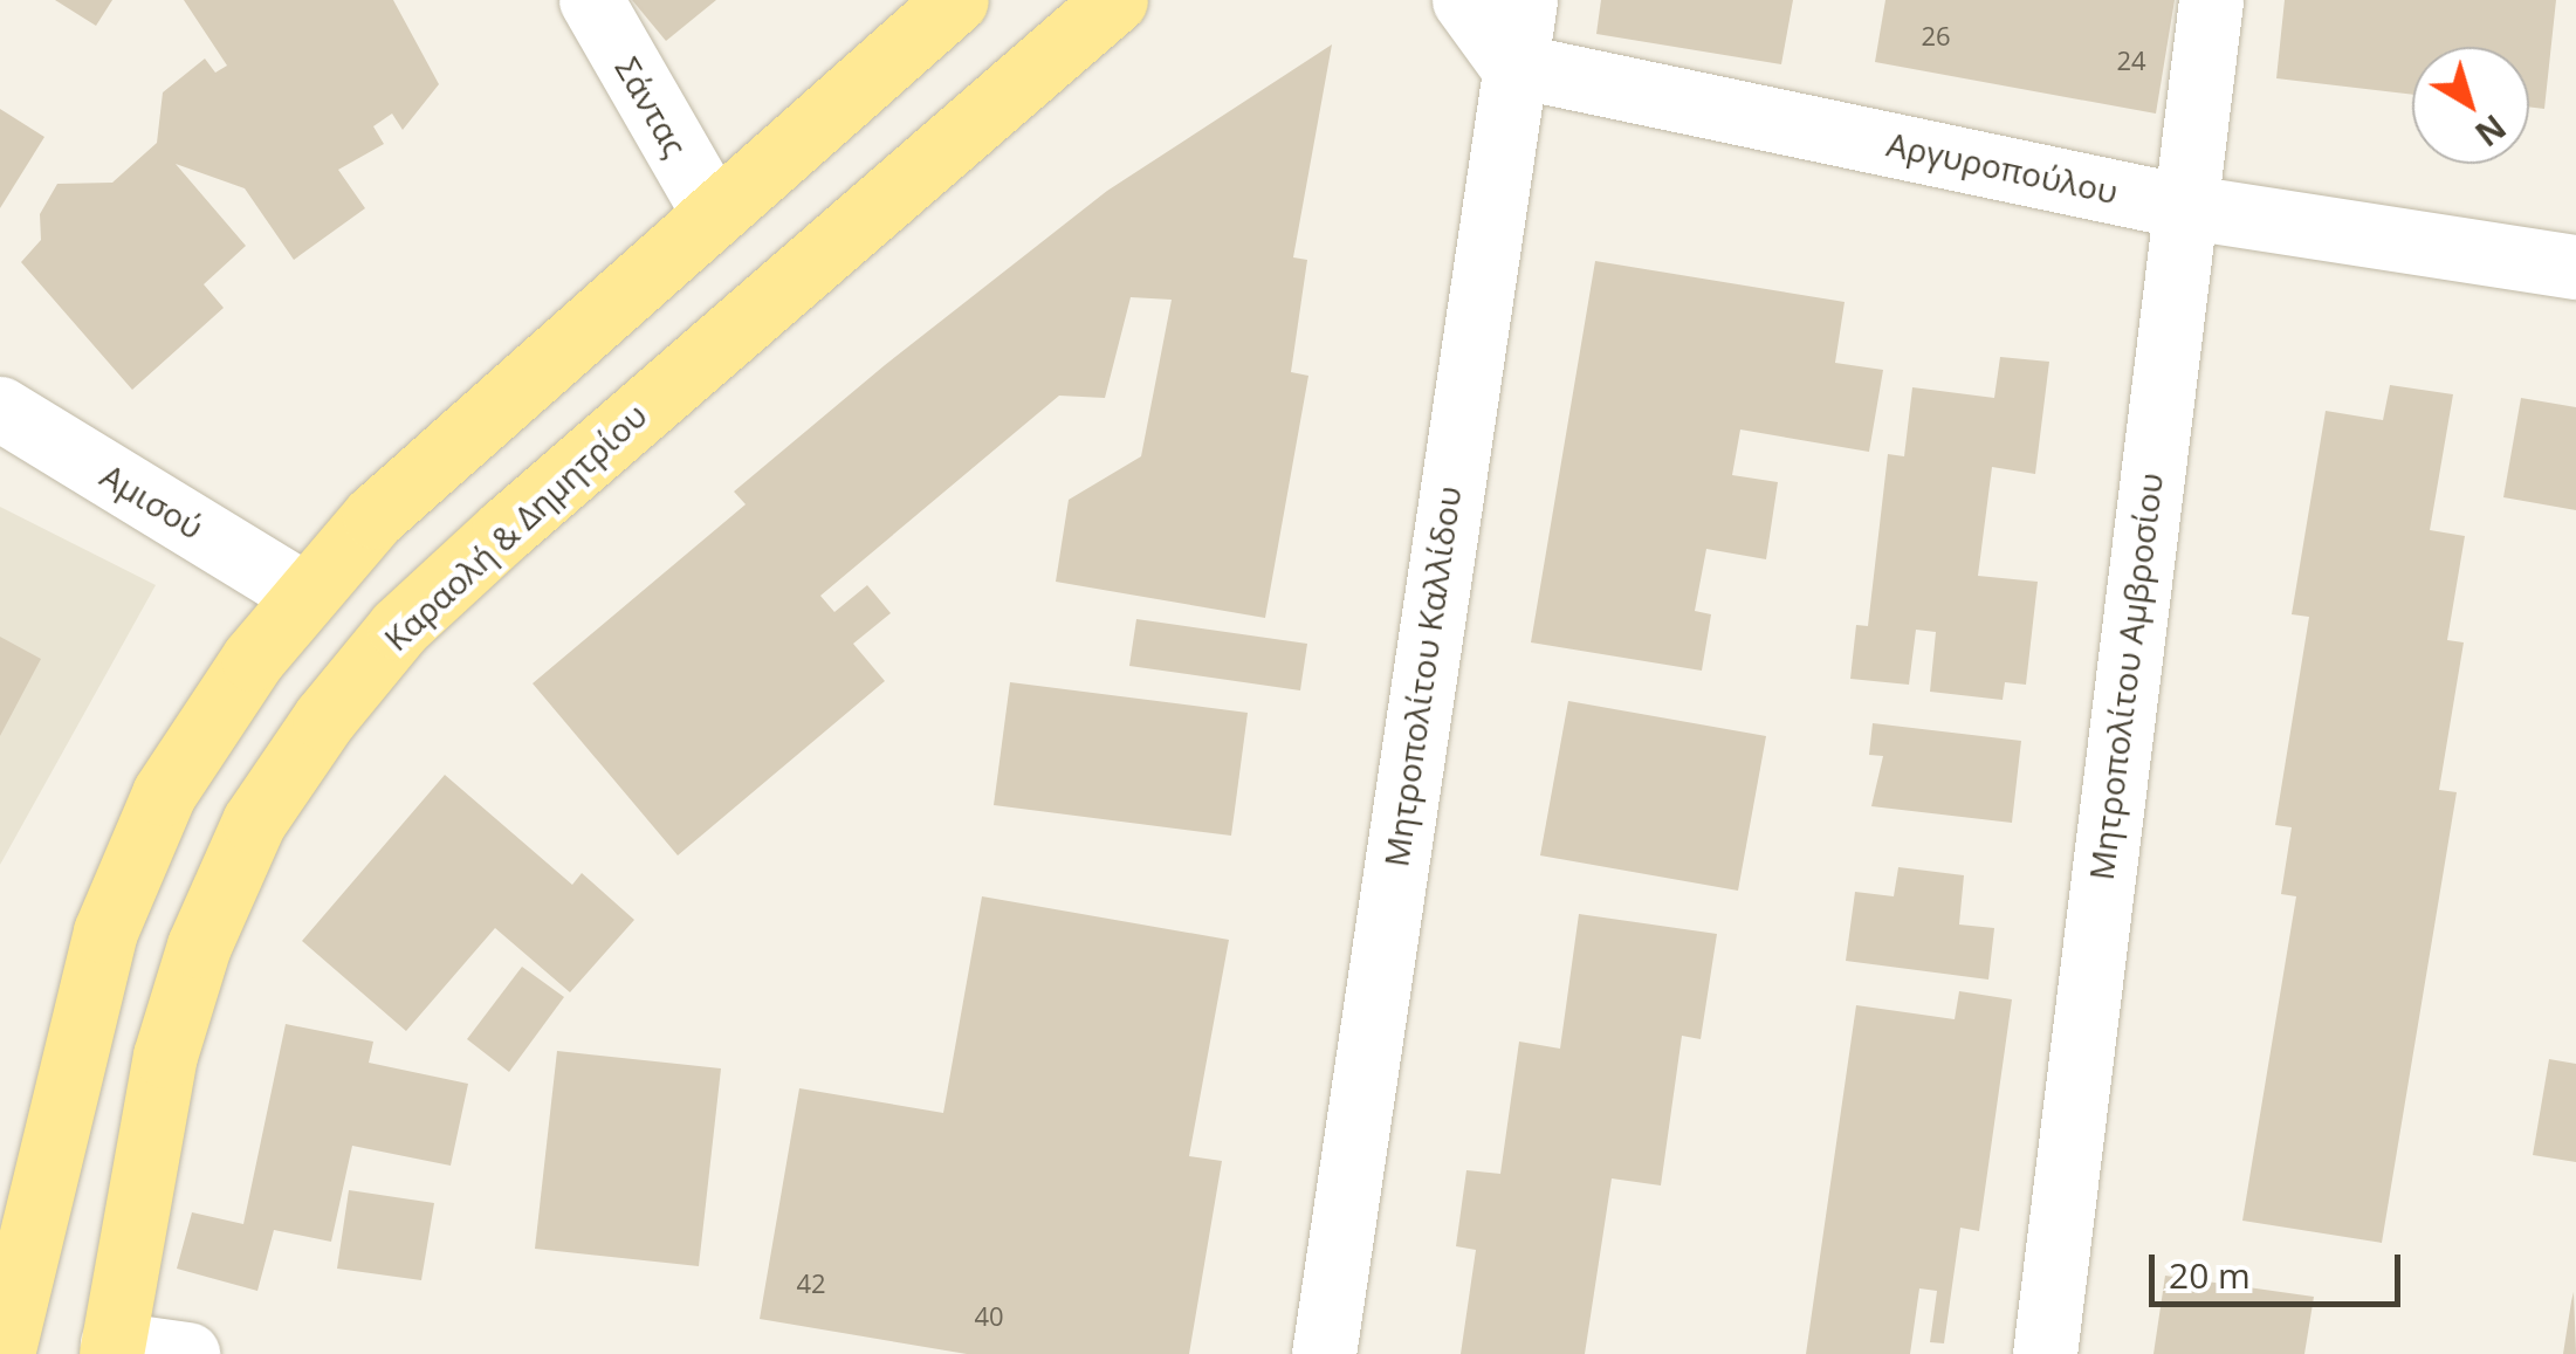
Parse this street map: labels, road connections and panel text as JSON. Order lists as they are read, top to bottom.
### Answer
{
  "streets": {
    "main road": ["Καραολή & Δημητρίου"],
    "street": [
      "Σάντας",
      "Αργυροπούλου",
      "Αμισού",
      "Μητροπολίτου Καλλίδου",
      "Μητροπολίτου Αμβροσίου"
    ]
  },
  "crossings": [
    ["Αργυροπούλου", "Μητροπολίτου Καλλίδου"],
    ["Αργυροπούλου", "Μητροπολίτου Αμβροσίου"]
  ],
  "house_numbers": [
    "26",
    "24",
    "42",
    "40"
  ],
  "scale_bar": "20 m",
  "north": "bottom right"
}
